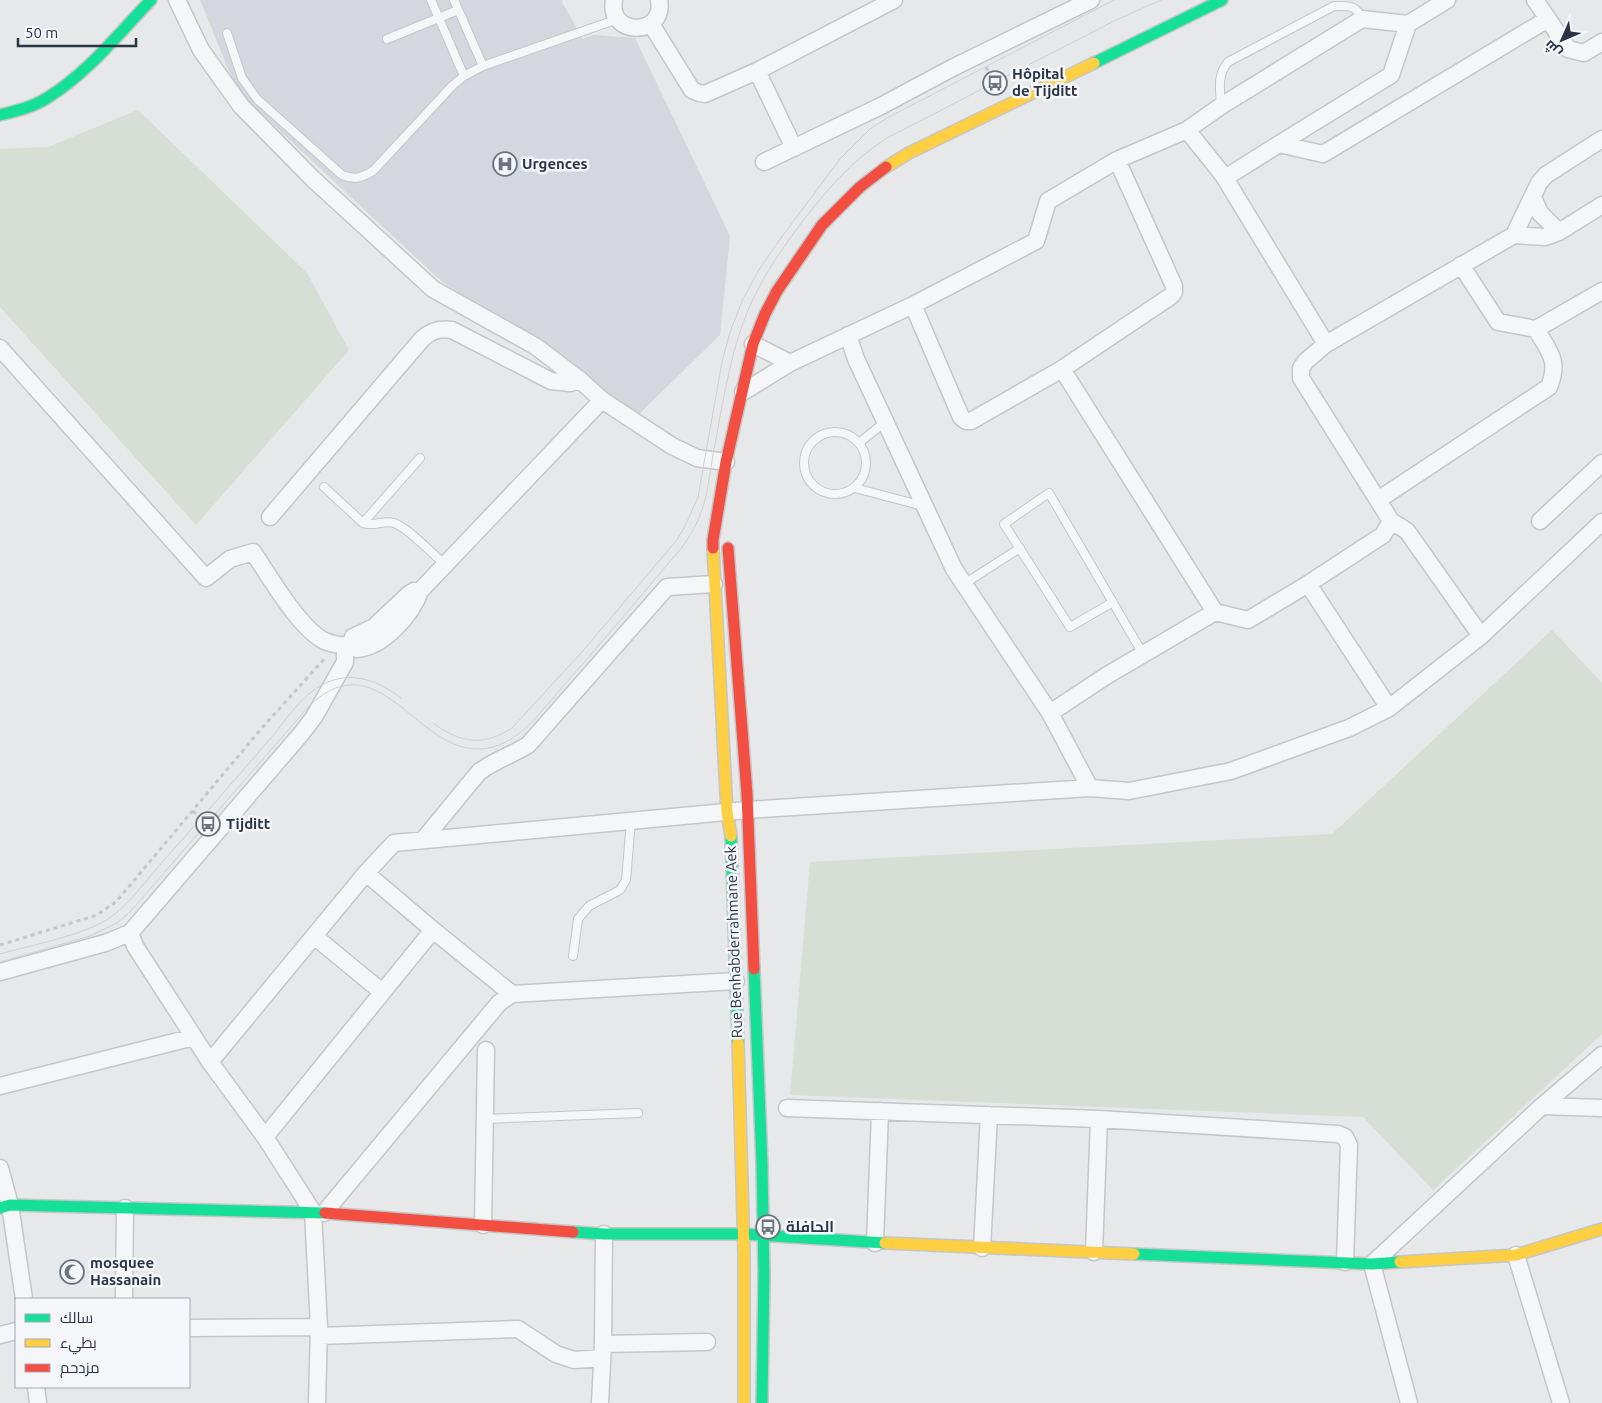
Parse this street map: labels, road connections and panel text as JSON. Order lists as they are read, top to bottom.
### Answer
{
  "streets": {
    "main road": ["Rue Benhabderrahmane Aek"]
  },
  "places": {
    "bus stop": ["Hôpital de Tijditt", "Tijditt", "الحافلة"],
    "hospital": ["Urgences"],
    "mosque": ["mosquee Hassanain"]
  },
  "legend": ["سالك", "بطيء", "مزدحم"],
  "scale_bar": "50 m",
  "north": "bottom left"
}
